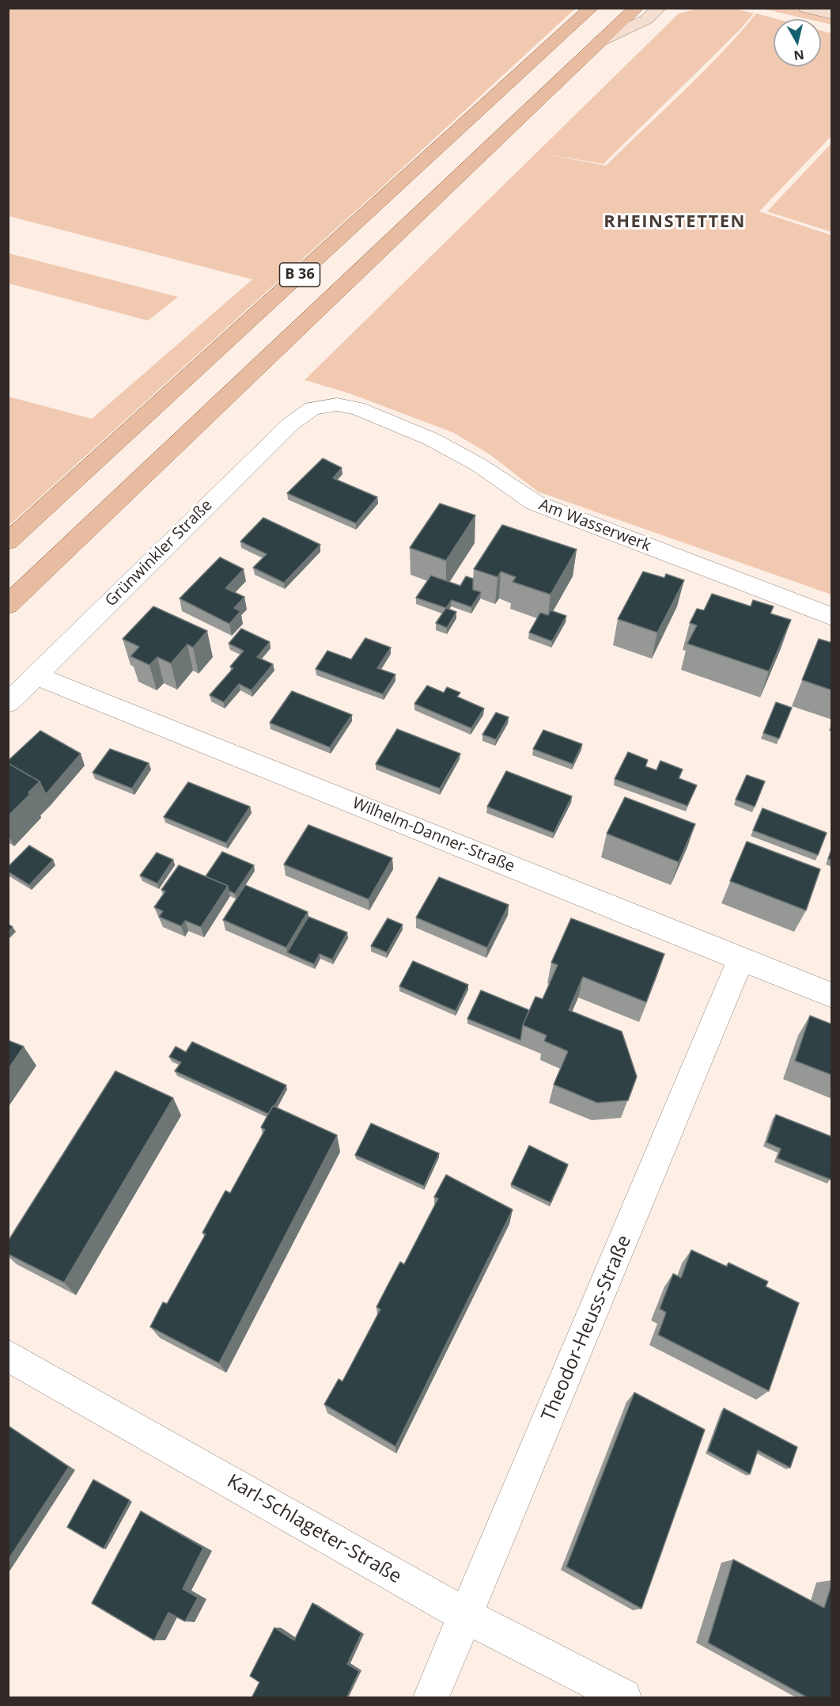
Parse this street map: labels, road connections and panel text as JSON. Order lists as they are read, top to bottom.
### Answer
{
  "streets": {
    "main road": ["B 36"],
    "street": [
      "Am Wasserwerk",
      "Grünwinkler Straße",
      "Wilhelm-Danner-Straße",
      "Theodor-Heuss-Straße",
      "Karl-Schlageter-Straße"
    ]
  },
  "crossings": [
    ["Am Wasserwerk", "Grünwinkler Straße"],
    ["Grünwinkler Straße", "Wilhelm-Danner-Straße"],
    ["Wilhelm-Danner-Straße", "Theodor-Heuss-Straße"],
    ["Theodor-Heuss-Straße", "Karl-Schlageter-Straße"]
  ],
  "districts": ["RHEINSTETTEN"],
  "north": "bottom"
}
